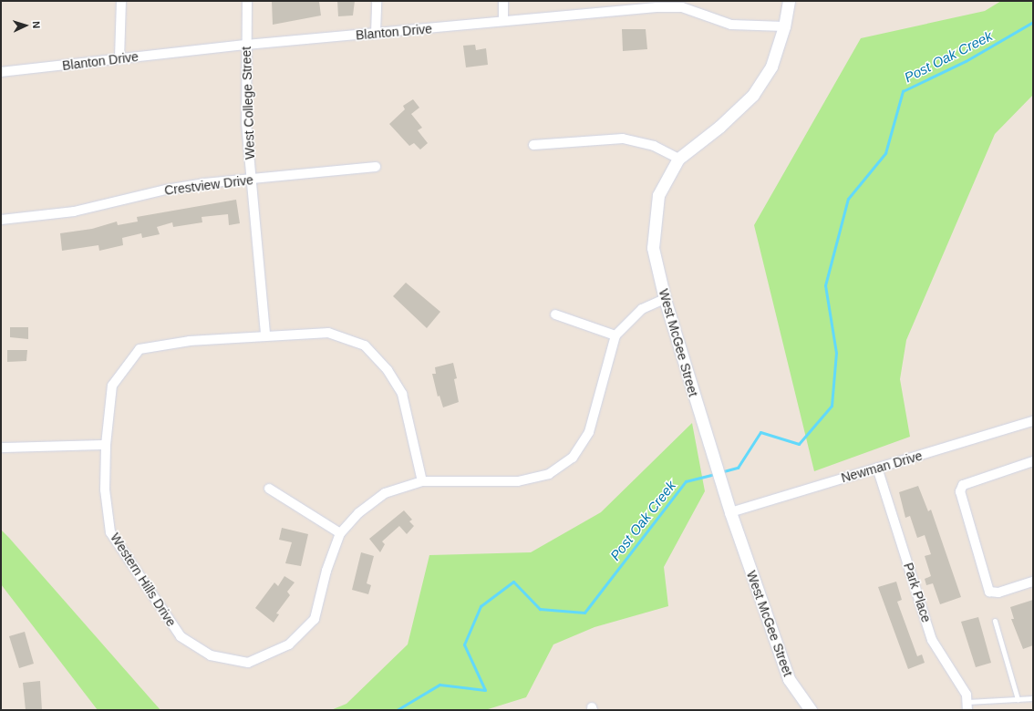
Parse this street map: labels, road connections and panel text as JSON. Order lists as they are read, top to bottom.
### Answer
{
  "streets": {
    "street": [
      "Blanton Drive",
      "West College Street",
      "Crestview Drive",
      "West McGee Street",
      "Newman Drive",
      "Western Hills Drive",
      "Park Place"
    ]
  },
  "crossings": [
    ["Blanton Drive", "West College Street"],
    ["Blanton Drive", "West McGee Street"],
    ["West College Street", "Crestview Drive"],
    ["West College Street", "Western Hills Drive"],
    ["West McGee Street", "Newman Drive"],
    ["West McGee Street", "Western Hills Drive"],
    ["Newman Drive", "Park Place"]
  ],
  "water": ["Post Oak Creek"],
  "north": "right"
}
